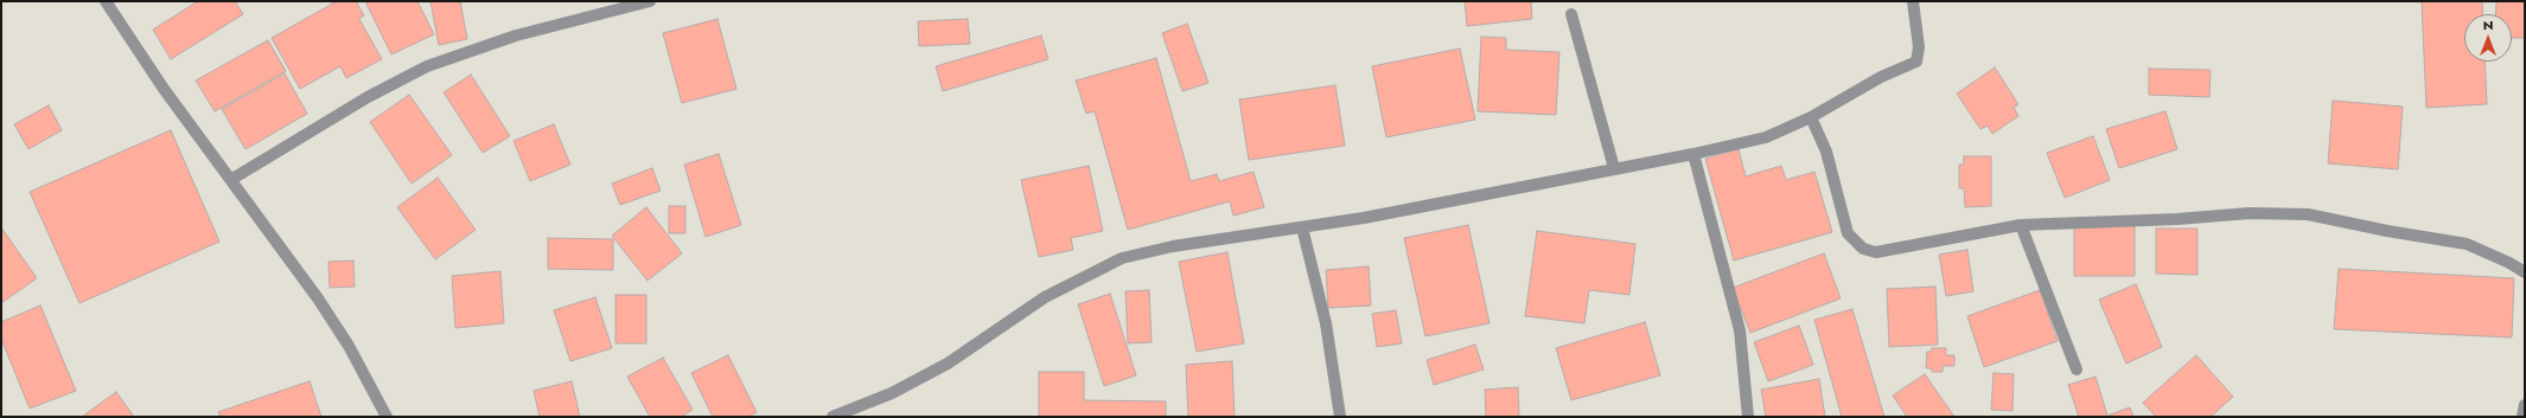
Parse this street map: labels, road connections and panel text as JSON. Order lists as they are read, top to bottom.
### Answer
{
  "north": "top"
}
